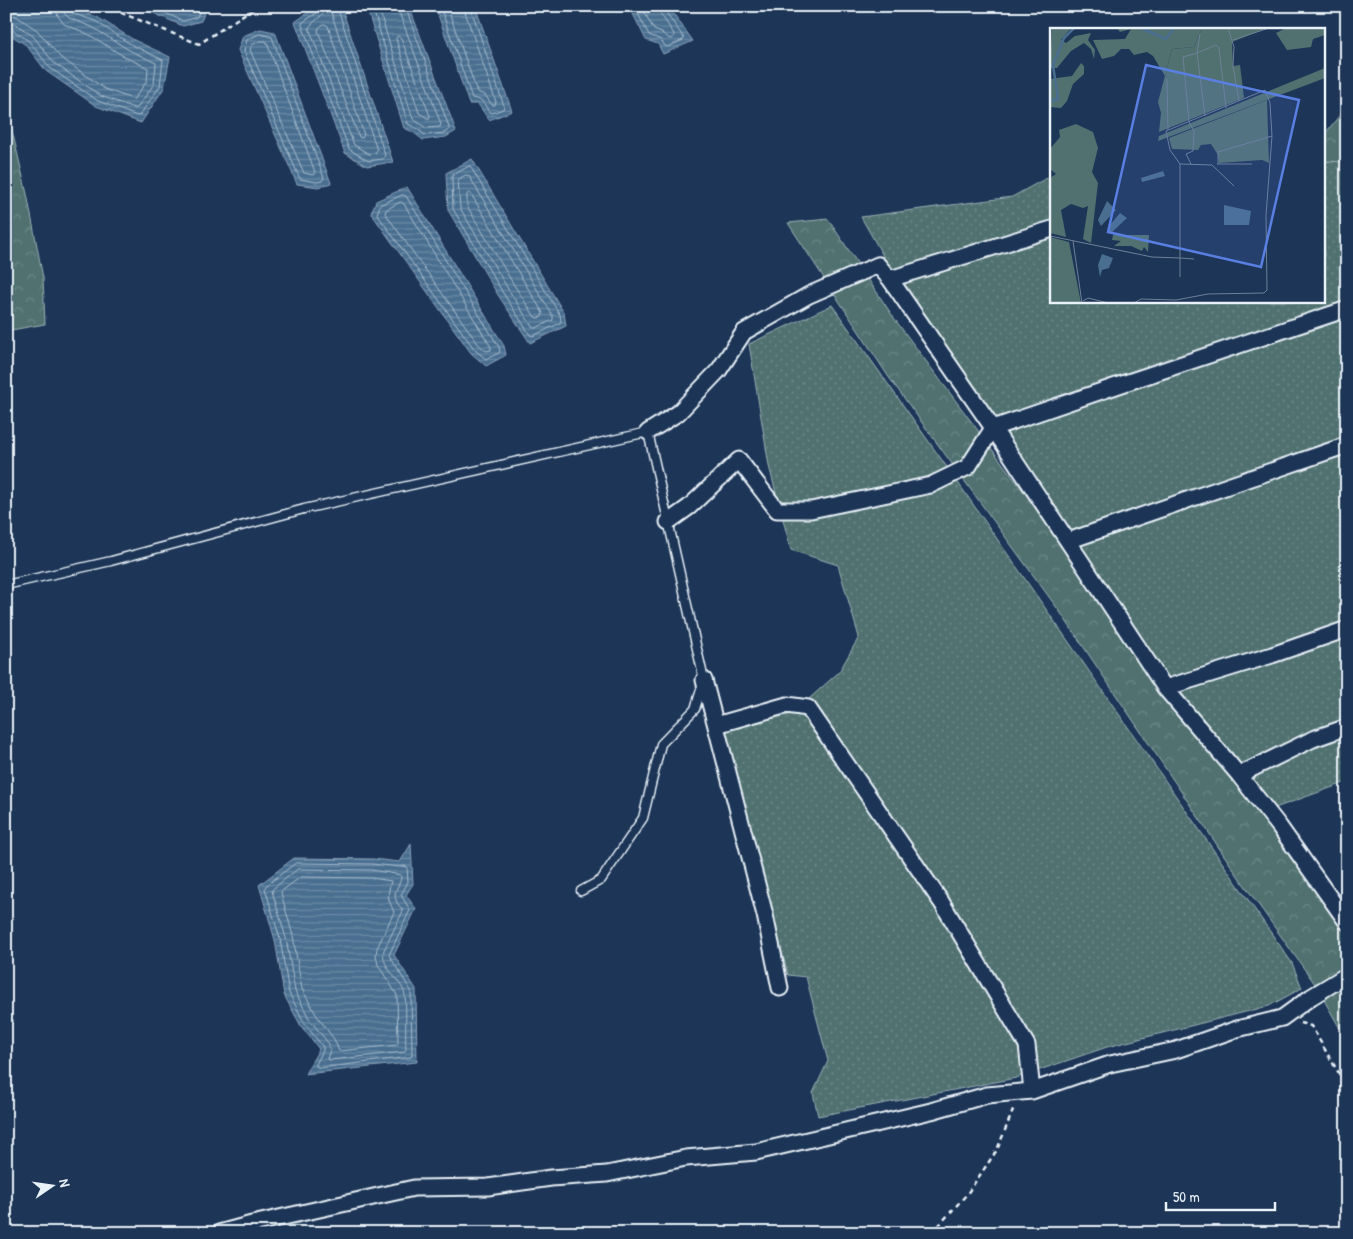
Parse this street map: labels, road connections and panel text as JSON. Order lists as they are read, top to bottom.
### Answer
{
  "scale_bar": "50 m",
  "north": "right"
}
